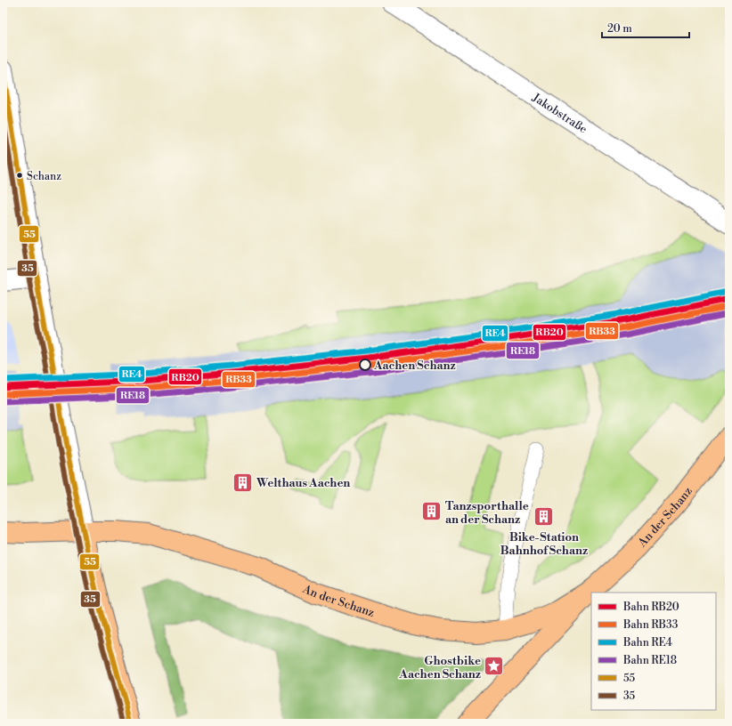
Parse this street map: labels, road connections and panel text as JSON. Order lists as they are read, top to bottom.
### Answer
{
  "streets": {
    "main road": ["An der Schanz"],
    "street": ["Jakobstraße"]
  },
  "places": {
    "other": ["Schanz", "Aachen Schanz"],
    "building": ["Welthaus Aachen", "Tanzsporthalle an der Schanz", "Bike-Station Bahnhof Schanz"],
    "place": ["Ghostbike Aachen Schanz"]
  },
  "lines": [
    "transit line 55",
    "transit line 35",
    "rail line RE4",
    "rail line RB20",
    "rail line RB33",
    "rail line RE18"
  ],
  "legend": [
    "Bahn RB20",
    "Bahn RB33",
    "Bahn RE4",
    "Bahn RE18",
    "55",
    "35"
  ],
  "scale_bar": "20 m"
}
